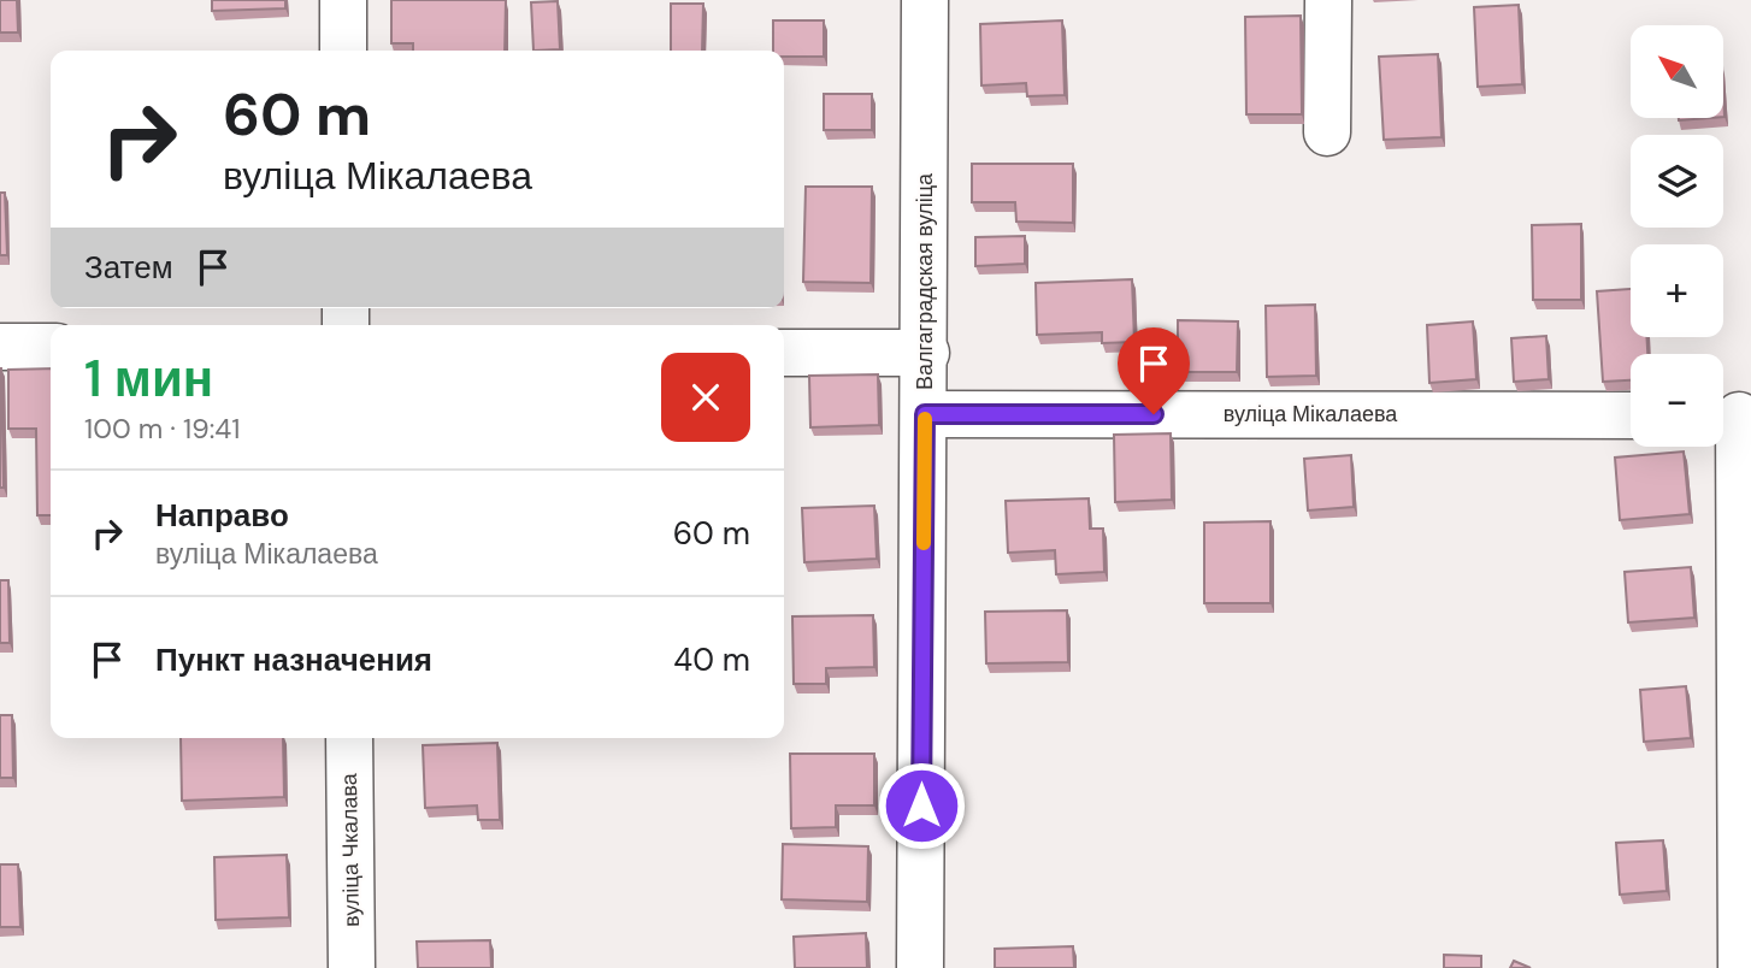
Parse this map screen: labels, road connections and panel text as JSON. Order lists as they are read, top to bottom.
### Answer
{
  "streets": {
    "street": ["Валгаградская вуліца", "вуліца Мікалаева", "вуліца Чкалава"]
  },
  "crossings": [
    ["Валгаградская вуліца", "вуліца Мікалаева"]
  ],
  "north": "top left",
  "page": {
    "map_buttons": ["+", "−"],
    "turn": ["60 m", "вуліца Мікалаева"],
    "then": "Затем",
    "heading": ["1 мин", "100 m · 19:41"],
    "list": [
      {
        "name": "Направо",
        "note": "вуліца Мікалаева",
        "value": "60 m"
      },
      {
        "name": "Пункт назначения",
        "value": "40 m"
      }
    ]
  }
}
